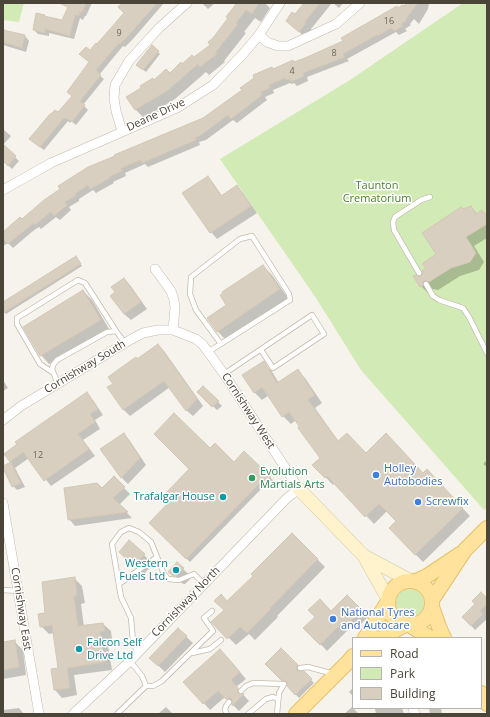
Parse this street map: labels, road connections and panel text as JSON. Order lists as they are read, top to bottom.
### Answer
{
  "streets": {
    "street": [
      "Deane Drive",
      "Cornishway South",
      "Cornishway West",
      "Cornishway North",
      "Cornishway East"
    ]
  },
  "crossings": [
    ["Cornishway South", "Cornishway West"],
    ["Cornishway West", "Cornishway North"]
  ],
  "parks": ["Taunton Crematorium"],
  "places": [
    "Holley Autobodies",
    "Evolution Martials Arts",
    "Trafalgar House",
    "Screwfix",
    "Western Fuels Ltd.",
    "National Tyres and Autocare",
    "Falcon Self Drive Ltd"
  ],
  "house_numbers": [
    "16",
    "9",
    "8",
    "4",
    "12"
  ],
  "legend": ["Road", "Park", "Building"]
}
